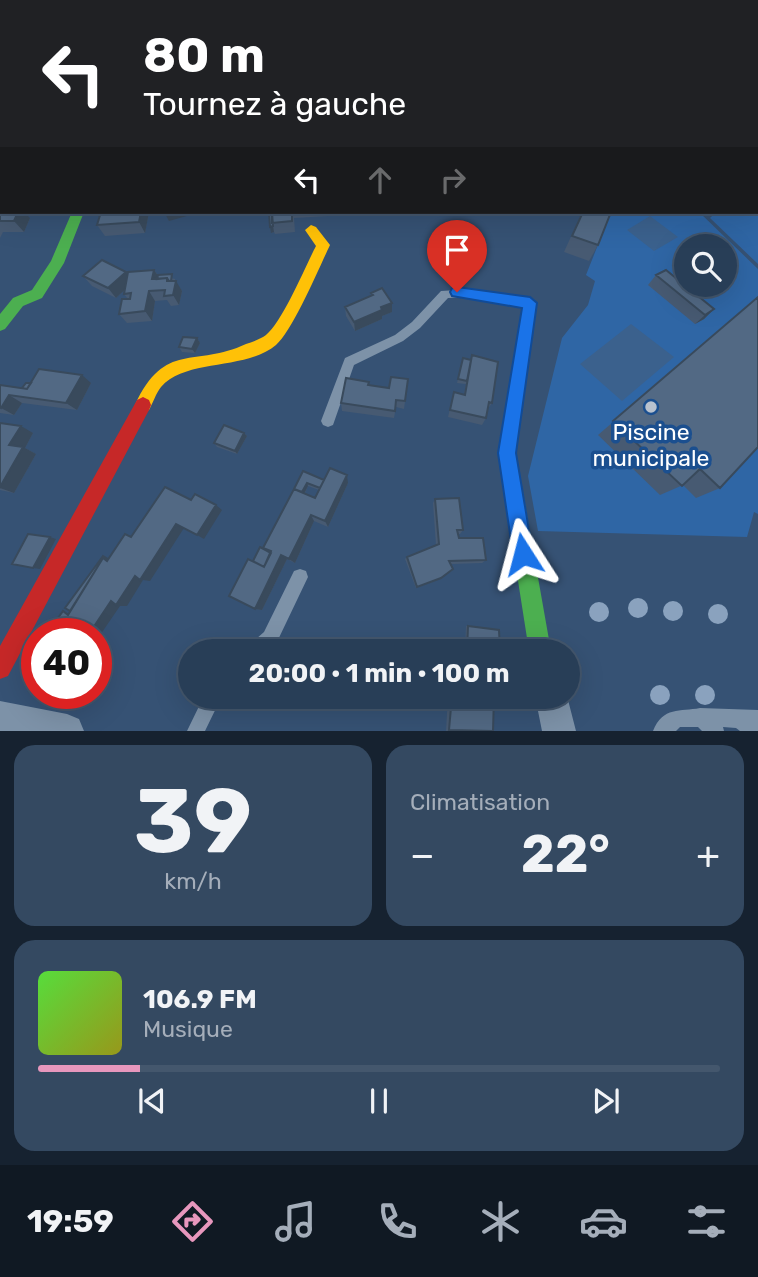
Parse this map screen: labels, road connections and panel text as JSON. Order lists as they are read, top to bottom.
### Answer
{
  "places": ["Piscine municipale"],
  "page": {
    "turn": ["80 m", "Tournez à gauche"],
    "limit": "40",
    "trip": "20:00 · 1 min · 100 m",
    "tile": [
      ["39", "km/h"],
      "Climatisation"
    ],
    "heat": ["−", "22°", "+"],
    "song": ["106.9 FM", "Musique"],
    "tabs": "19:59"
  }
}
